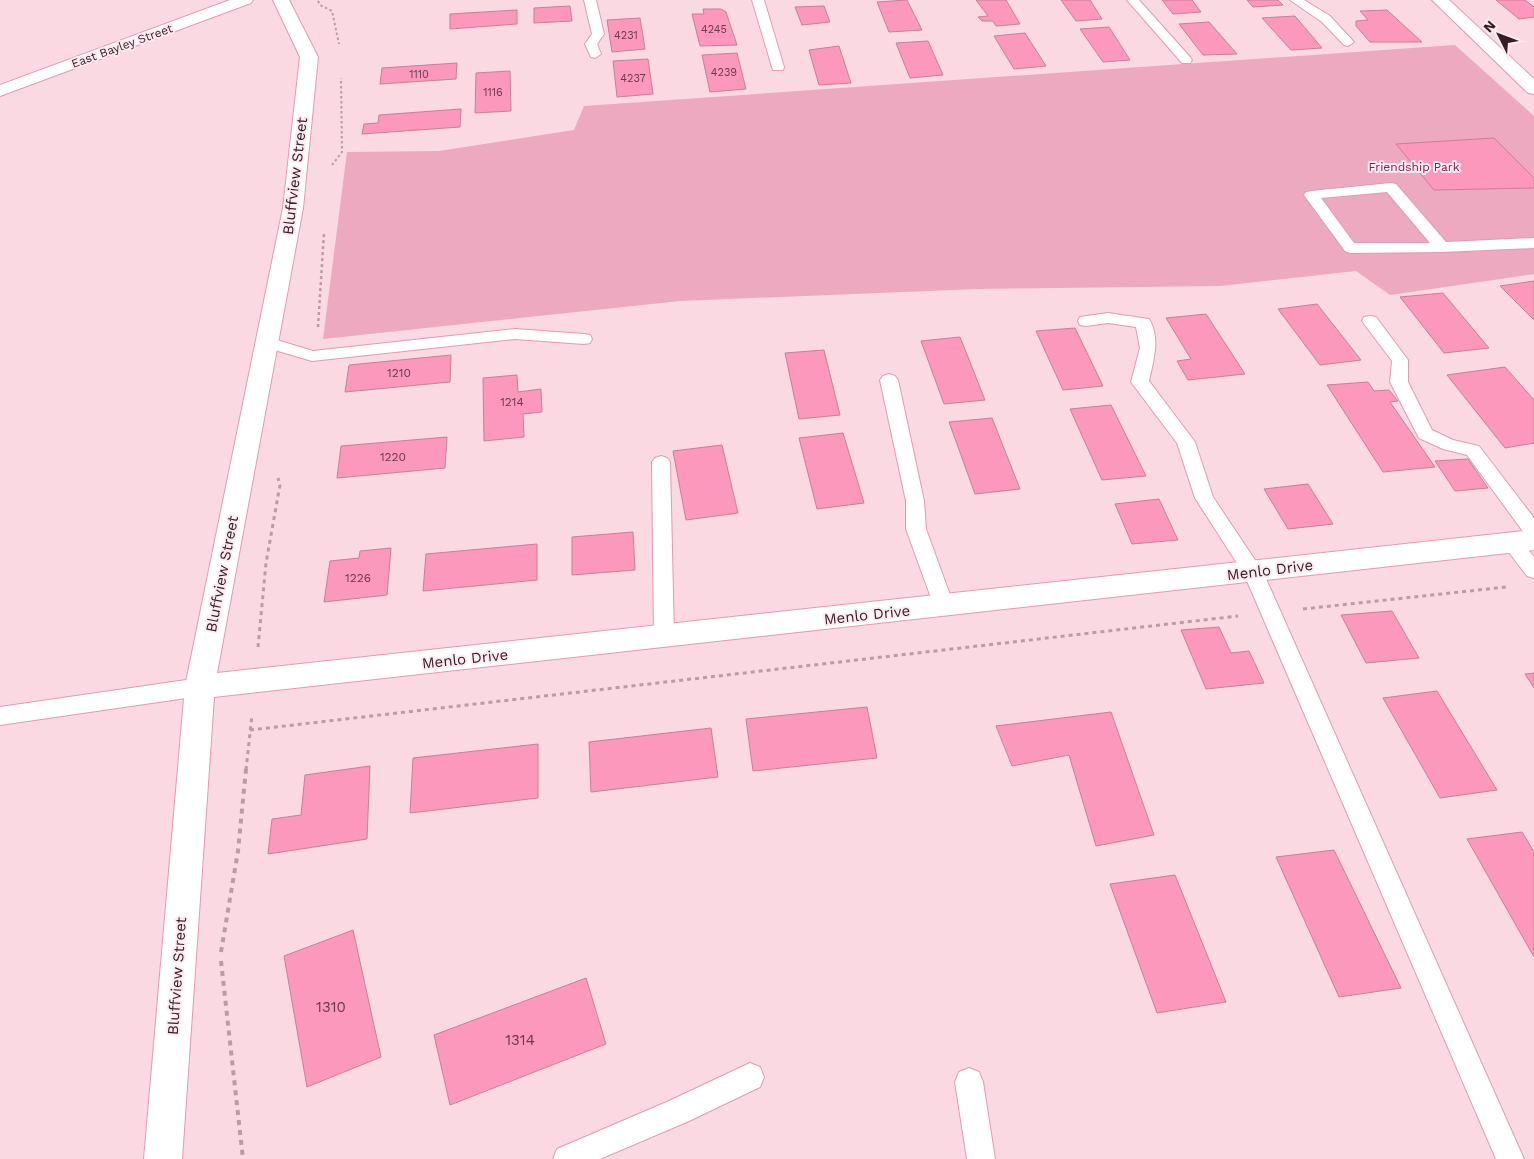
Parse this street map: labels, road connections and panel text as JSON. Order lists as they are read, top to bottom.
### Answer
{
  "streets": {
    "street": ["East Bayley Street", "Bluffview Street", "Menlo Drive"]
  },
  "crossings": [
    ["Bluffview Street", "Menlo Drive"]
  ],
  "parks": ["Friendship Park"],
  "house_numbers": [
    "4245",
    "4231",
    "4239",
    "1110",
    "4237",
    "1116",
    "1210",
    "1214",
    "1220",
    "1226",
    "1310",
    "1314"
  ],
  "north": "top left"
}
